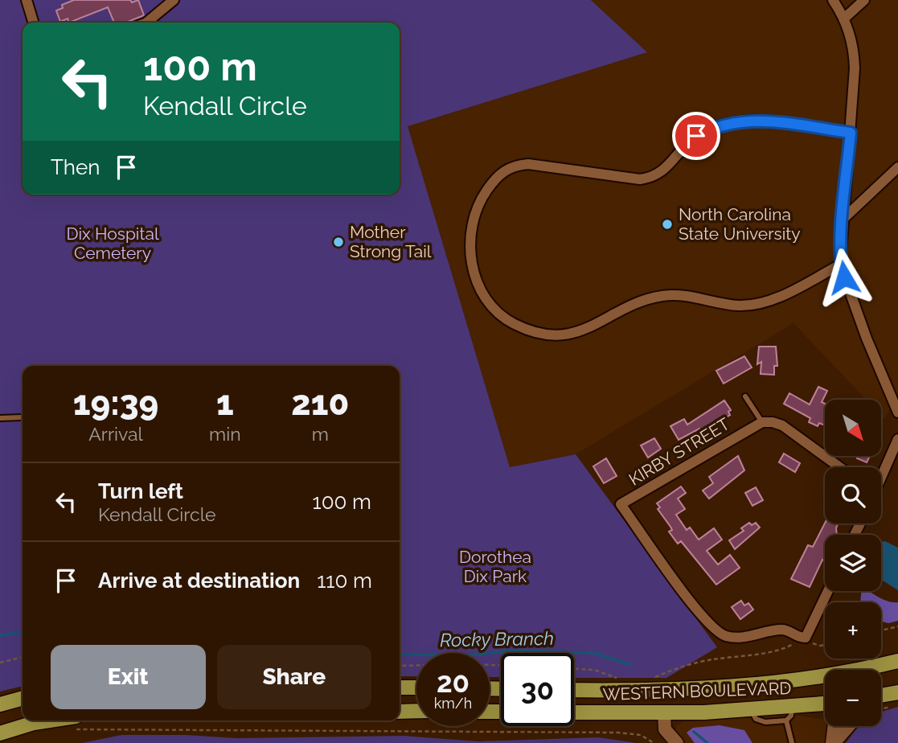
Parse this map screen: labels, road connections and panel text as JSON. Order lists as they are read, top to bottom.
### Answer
{
  "streets": {
    "main road": ["WESTERN BOULEVARD"],
    "street": ["KIRBY STREET"]
  },
  "water": ["Rocky Branch"],
  "parks": ["Dix Hospital Cemetery", "Dorothea Dix Park"],
  "places": ["North Carolina State University", "Mother Strong Tail"],
  "north": "bottom right",
  "page": {
    "turn": ["100 m", "Kendall Circle"],
    "then": "Then",
    "eta": [
      "19:39",
      "Arrival",
      "1",
      "min",
      "210",
      "m"
    ],
    "map_buttons": ["+", "−"],
    "list": [
      {
        "name": "Turn left",
        "note": "Kendall Circle",
        "value": "100 m"
      },
      {
        "name": "Arrive at destination",
        "value": "110 m"
      }
    ],
    "buttons": ["Exit", "Share"],
    "speed": "20 km/h",
    "limit": "30"
  }
}
